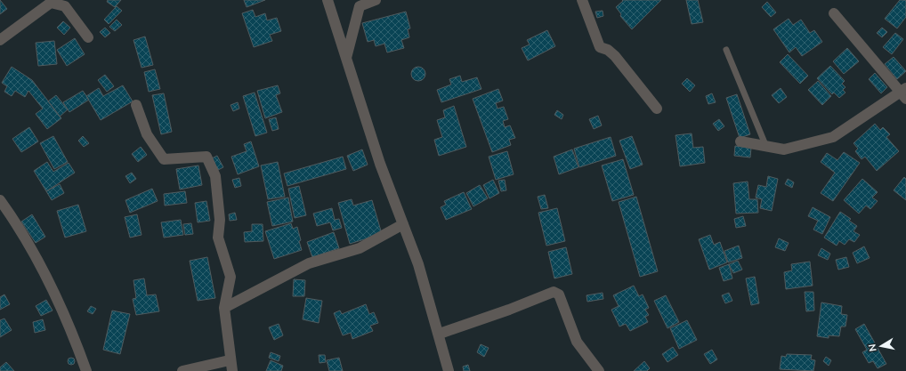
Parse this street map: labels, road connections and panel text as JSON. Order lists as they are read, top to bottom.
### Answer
{
  "north": "left"
}
